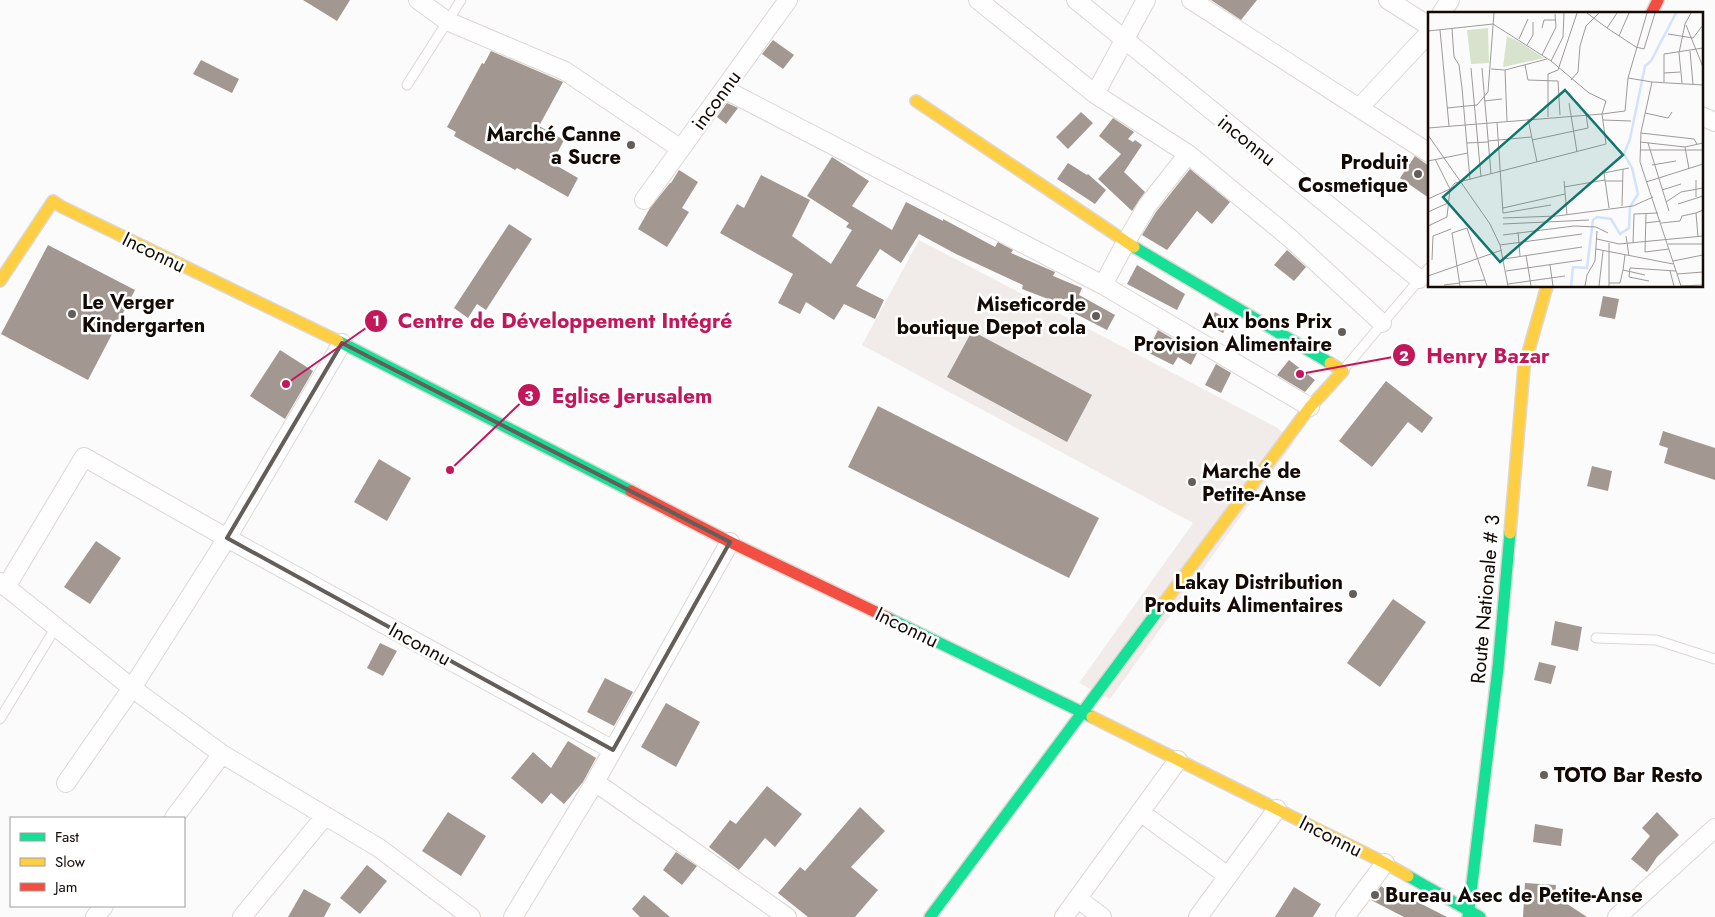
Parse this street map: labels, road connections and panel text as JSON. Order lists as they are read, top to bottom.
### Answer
{
  "streets": {
    "street": ["inconnu", "Inconnu", "Route Nationale # 3"]
  },
  "crossings": [
    ["Inconnu", "Route Nationale # 3"]
  ],
  "places": [
    "Marché Canne a Sucre",
    "Produit Cosmetique",
    "Le Verger Kindergarten",
    "Miseticorde boutique Depot cola",
    "Aux bons Prix Provision Alimentaire",
    "Henry Bazar",
    "Centre de Développement Intégré",
    "Eglise Jerusalem",
    "Marché de Petite-Anse",
    "Lakay Distribution Produits Alimentaires",
    "TOTO Bar Resto",
    "Bureau Asec de Petite-Anse"
  ],
  "legend": ["Fast", "Slow", "Jam"]
}
